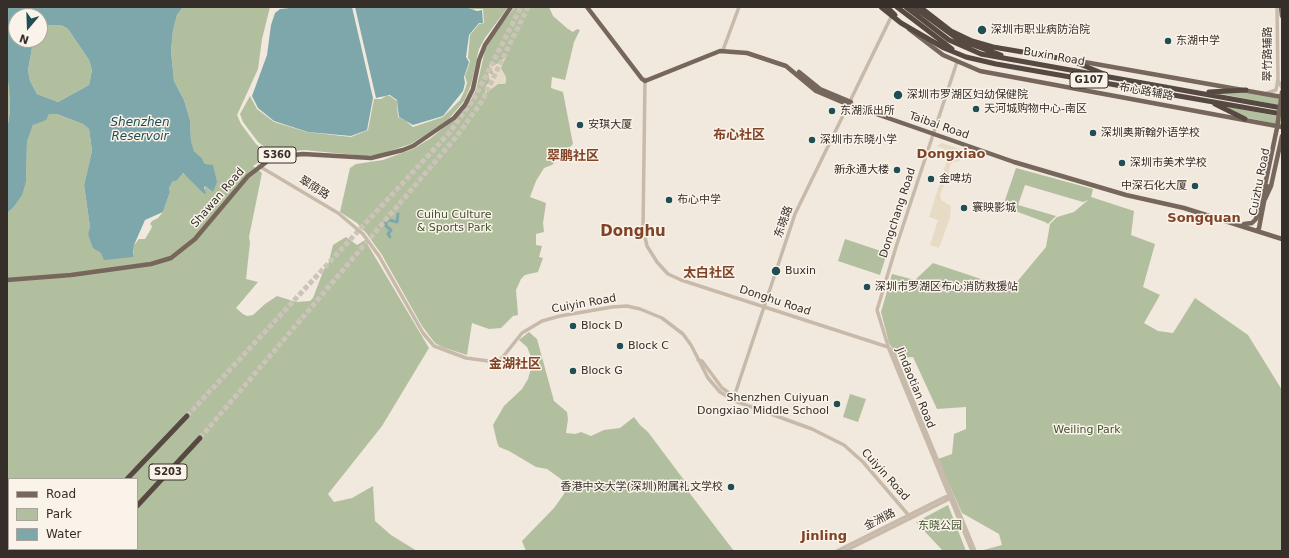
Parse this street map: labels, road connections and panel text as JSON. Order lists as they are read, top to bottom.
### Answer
{
  "streets": {
    "highway": ["Buxin Road", "G107", "S203"],
    "main road": [
      "布心路辅路",
      "Taibai Road",
      "S360",
      "Cuizhu Road",
      "Shawan Road"
    ],
    "street": [
      "翠竹路辅路",
      "翠荫路",
      "Dongchang Road",
      "东晓路",
      "Donghu Road",
      "Cuiyin Road",
      "Jindaotian Road",
      "金洲路"
    ]
  },
  "crossings": [
    ["翠竹路辅路", "布心路辅路"],
    ["Buxin Road", "G107"],
    ["Buxin Road", "布心路辅路"],
    ["Buxin Road", "Cuizhu Road"],
    ["G107", "布心路辅路"],
    ["G107", "东晓路"],
    ["布心路辅路", "Dongchang Road"],
    ["Taibai Road", "Cuizhu Road"],
    ["Taibai Road", "Dongchang Road"],
    ["Taibai Road", "东晓路"],
    ["Taibai Road", "Donghu Road"],
    ["翠荫路", "Shawan Road"],
    ["翠荫路", "东晓路"],
    ["翠荫路", "Cuiyin Road"],
    ["Dongchang Road", "Donghu Road"],
    ["Dongchang Road", "Jindaotian Road"],
    ["东晓路", "Donghu Road"],
    ["东晓路", "Cuiyin Road"],
    ["Donghu Road", "Jindaotian Road"],
    ["Cuiyin Road", "金洲路"],
    ["Jindaotian Road", "金洲路"]
  ],
  "districts": [
    "布心社区",
    "Dongxiao",
    "翠鹏社区",
    "Songquan",
    "Donghu",
    "太白社区",
    "金湖社区",
    "Jinling"
  ],
  "water": ["Shenzhen Reservoir"],
  "parks": ["Cuihu Culture & Sports Park", "Weiling Park", "东晓公园"],
  "places": [
    "深圳市职业病防治院",
    "东湖中学",
    "深圳市罗湖区妇幼保健院",
    "天河城购物中心-南区",
    "东湖派出所",
    "安琪大厦",
    "深圳奥斯翰外语学校",
    "深圳市东晓小学",
    "深圳市美术学校",
    "新永通大楼",
    "金啤坊",
    "中深石化大厦",
    "布心中学",
    "寰映影城",
    "Buxin",
    "深圳市罗湖区布心消防救援站",
    "Block D",
    "Block C",
    "Block G",
    "Shenzhen Cuiyuan Dongxiao Middle School",
    "香港中文大学(深圳)附属礼文学校"
  ],
  "legend": ["Road", "Park", "Water"],
  "north": "bottom"
}
